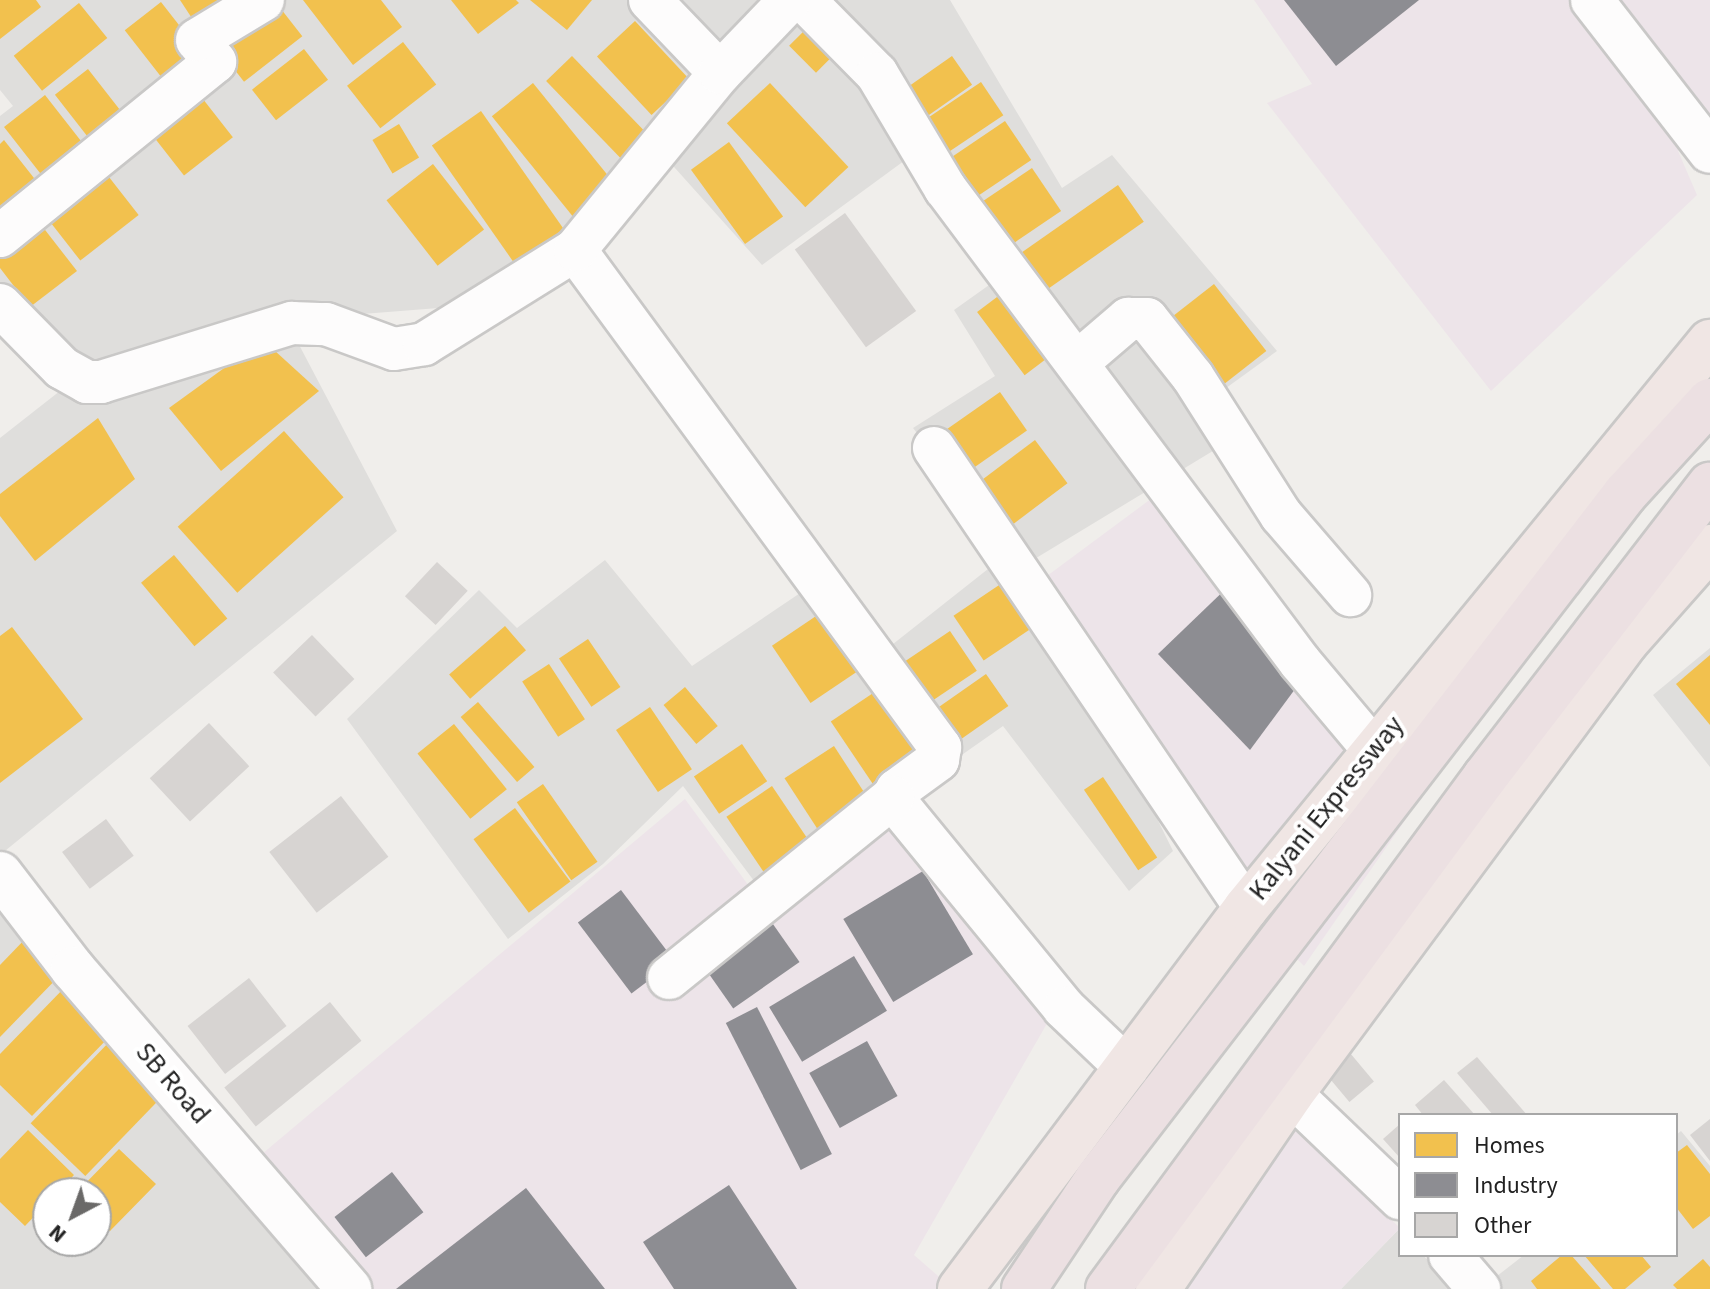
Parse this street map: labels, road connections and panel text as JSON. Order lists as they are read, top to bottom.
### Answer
{
  "streets": {
    "highway": ["Kalyani Expressway"],
    "street": ["SB Road"]
  },
  "legend": ["Homes", "Industry", "Other"],
  "north": "bottom left"
}
